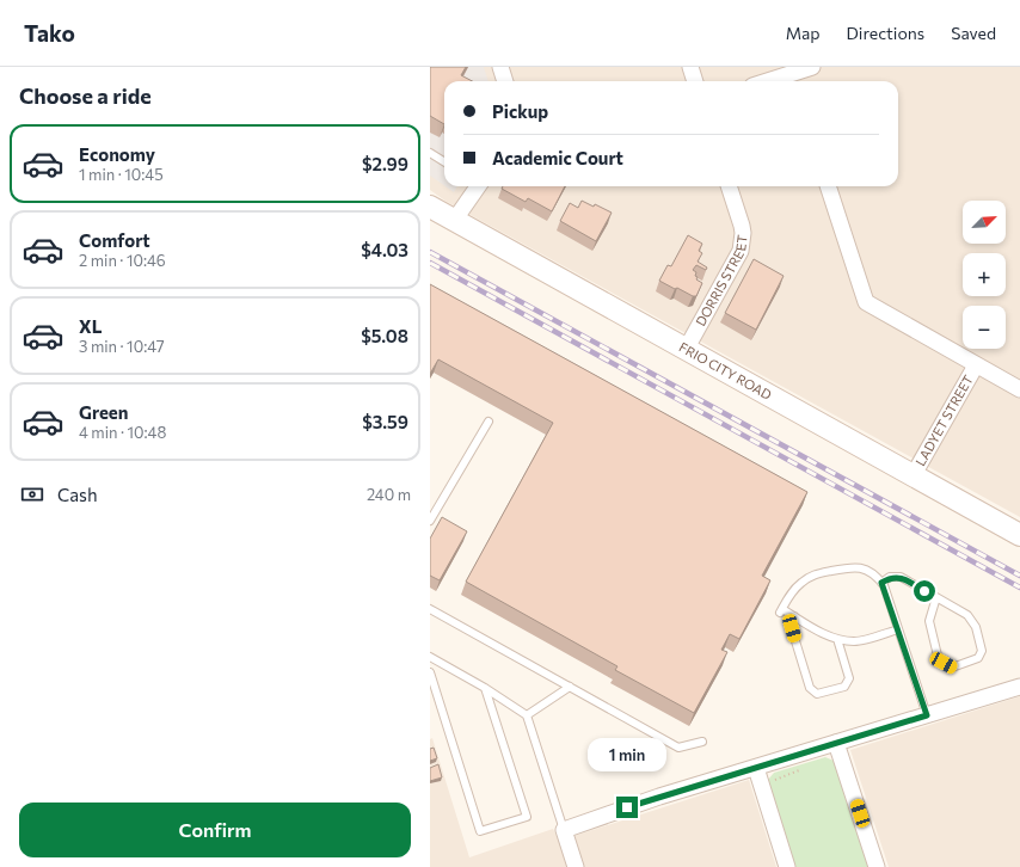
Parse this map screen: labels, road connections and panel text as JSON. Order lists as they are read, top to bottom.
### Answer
{
  "streets": {
    "street": ["DORRIS STREET", "FRIO CITY ROAD", "LADYET STREET"]
  },
  "crossings": [
    ["DORRIS STREET", "FRIO CITY ROAD"],
    ["FRIO CITY ROAD", "LADYET STREET"]
  ],
  "north": "top right",
  "page": {
    "header": "Tako",
    "nav": ["Map", "Directions", "Saved"],
    "heading": "Choose a ride",
    "banner": ["Pickup", "Academic Court"],
    "list": [
      {
        "name": "Economy",
        "note": "1 min · 10:45",
        "value": "$2.99"
      },
      {
        "name": "Comfort",
        "note": "2 min · 10:46",
        "value": "$4.03"
      },
      {
        "name": "XL",
        "note": "3 min · 10:47",
        "value": "$5.08"
      },
      {
        "name": "Green",
        "note": "4 min · 10:48",
        "value": "$3.59"
      }
    ],
    "map_buttons": ["+", "−"],
    "pay": ["Cash", "240 m"],
    "bubble": "1 min",
    "buttons": "Confirm"
  }
}
